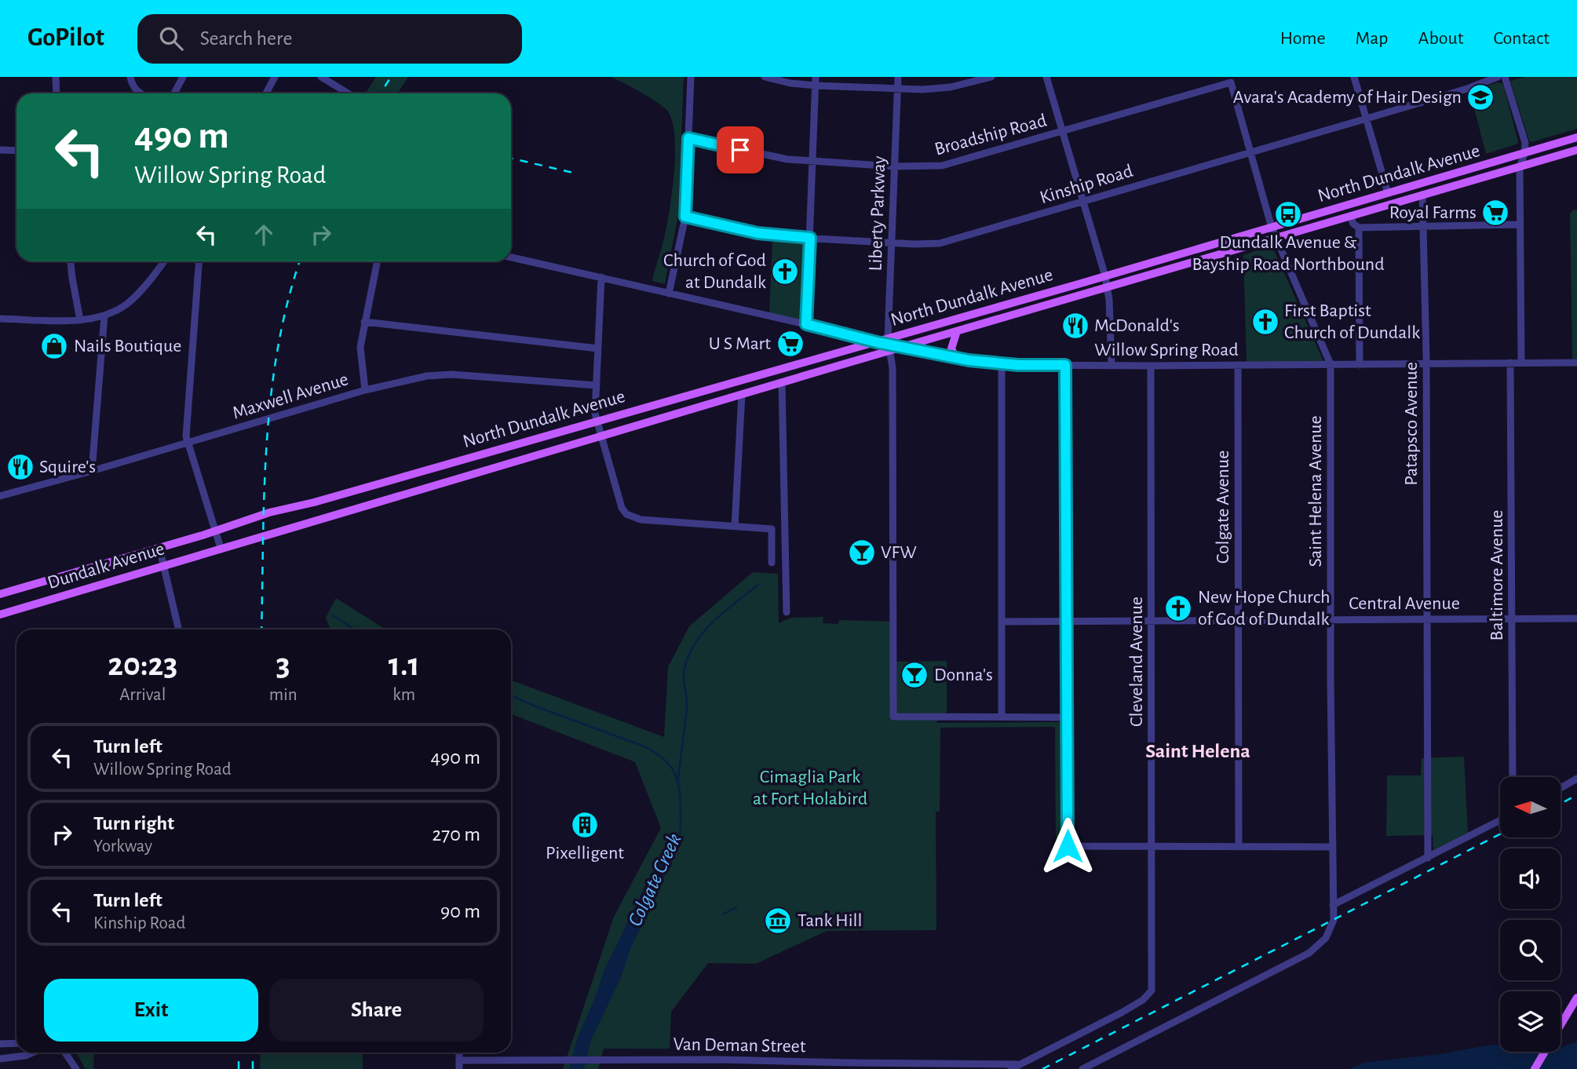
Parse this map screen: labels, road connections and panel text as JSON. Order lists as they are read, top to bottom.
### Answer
{
  "streets": {
    "main road": ["North Dundalk Avenue", "Dundalk Avenue"],
    "street": [
      "Broadship Road",
      "Kinship Road",
      "Liberty Parkway",
      "Willow Spring Road",
      "Maxwell Avenue",
      "Patapsco Avenue",
      "Saint Helena Avenue",
      "Colgate Avenue",
      "Baltimore Avenue",
      "Central Avenue",
      "Cleveland Avenue",
      "Van Deman Street"
    ]
  },
  "crossings": [
    ["Broadship Road", "Liberty Parkway"],
    ["Broadship Road", "Saint Helena Avenue"],
    ["North Dundalk Avenue", "Liberty Parkway"],
    ["North Dundalk Avenue", "Willow Spring Road"],
    ["North Dundalk Avenue", "Patapsco Avenue"],
    ["North Dundalk Avenue", "Saint Helena Avenue"],
    ["North Dundalk Avenue", "Dundalk Avenue"],
    ["Kinship Road", "Liberty Parkway"],
    ["Kinship Road", "Saint Helena Avenue"],
    ["Willow Spring Road", "Patapsco Avenue"],
    ["Willow Spring Road", "Saint Helena Avenue"],
    ["Willow Spring Road", "Colgate Avenue"],
    ["Willow Spring Road", "Baltimore Avenue"],
    ["Willow Spring Road", "Cleveland Avenue"],
    ["Patapsco Avenue", "Central Avenue"],
    ["Saint Helena Avenue", "Central Avenue"],
    ["Colgate Avenue", "Central Avenue"],
    ["Baltimore Avenue", "Central Avenue"],
    ["Central Avenue", "Cleveland Avenue"],
    ["Cleveland Avenue", "Van Deman Street"]
  ],
  "districts": ["Saint Helena"],
  "water": ["Colgate Creek"],
  "parks": ["Cimaglia Park at Fort Holabird"],
  "places": {
    "school or university": ["Avara's Academy of Hair Design"],
    "supermarket": ["Royal Farms", "U S Mart"],
    "bus stop": ["Dundalk Avenue & Bayship Road Northbound"],
    "church": ["Church of God at Dundalk", "First Baptist Church of Dundalk", "New Hope Church of God of Dundalk"],
    "restaurant": ["McDonald's", "Squire's"],
    "shop": ["Nails Boutique"],
    "bar": ["VFW", "Donna's"],
    "building": ["Pixelligent"],
    "museum": ["Tank Hill"]
  },
  "north": "left",
  "page": {
    "header": "GoPilot",
    "search": "Search here",
    "nav": [
      "Home",
      "Map",
      "About",
      "Contact"
    ],
    "turn": ["490 m", "Willow Spring Road"],
    "eta": [
      "20:23",
      "Arrival",
      "3",
      "min",
      "1.1",
      "km"
    ],
    "list": [
      {
        "name": "Turn left",
        "note": "Willow Spring Road",
        "value": "490 m"
      },
      {
        "name": "Turn right",
        "note": "Yorkway",
        "value": "270 m"
      },
      {
        "name": "Turn left",
        "note": "Kinship Road",
        "value": "90 m"
      }
    ],
    "buttons": ["Exit", "Share"]
  }
}
